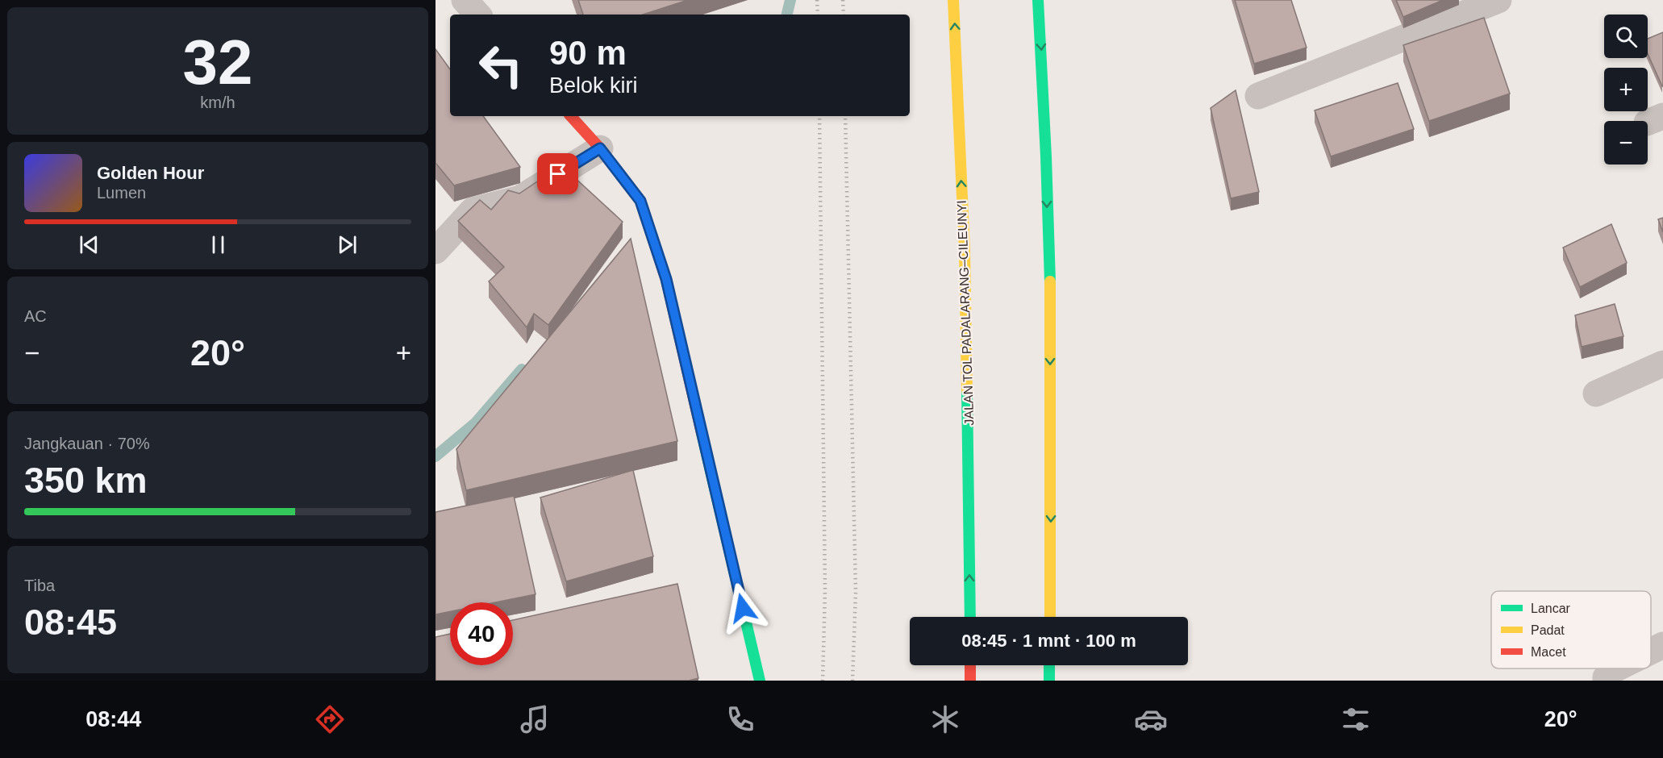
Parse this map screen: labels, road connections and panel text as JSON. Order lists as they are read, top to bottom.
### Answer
{
  "streets": {
    "main road": ["JALAN TOL PADALARANG–CILEUNYI"]
  },
  "legend": ["Lancar", "Padat", "Macet"],
  "page": {
    "tile": [
      ["32", "km/h"],
      "AC",
      ["Jangkauan · 70%", "350 km"],
      ["Tiba", "08:45"]
    ],
    "map_buttons": ["+", "−"],
    "turn": ["90 m", "Belok kiri"],
    "song": ["Golden Hour", "Lumen"],
    "heat": ["−", "20°", "+"],
    "limit": "40",
    "trip": "08:45 · 1 mnt · 100 m",
    "tabs": ["08:44", "20°"]
  }
}
